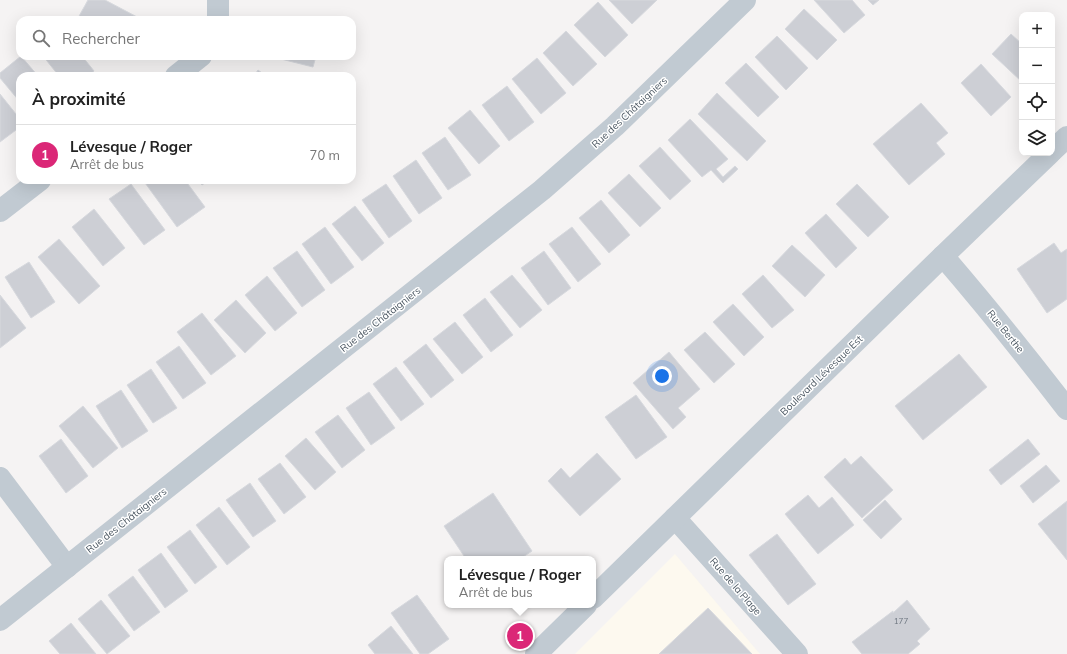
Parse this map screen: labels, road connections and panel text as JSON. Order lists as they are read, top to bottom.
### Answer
{
  "streets": {
    "street": [
      "Rue des Châtaigniers",
      "Rue Berthe",
      "Boulevard Lévesque Est",
      "Rue de la Plage"
    ]
  },
  "crossings": [
    ["Rue Berthe", "Boulevard Lévesque Est"],
    ["Boulevard Lévesque Est", "Rue de la Plage"]
  ],
  "house_numbers": ["177"],
  "page": {
    "map_buttons": ["+", "−"],
    "search": "Rechercher",
    "heading": "À proximité",
    "list": [
      {
        "mark": "1",
        "name": "Lévesque / Roger",
        "note": "Arrêt de bus",
        "value": "70 m"
      }
    ],
    "popup": ["Lévesque / Roger", "Arrêt de bus"],
    "pins": "1"
  }
}
